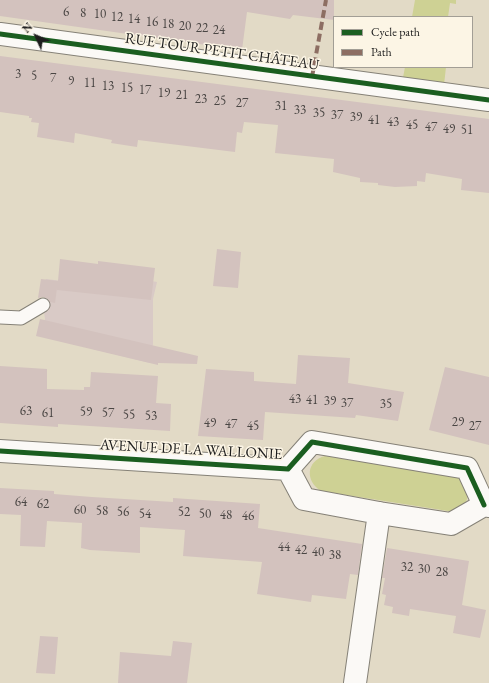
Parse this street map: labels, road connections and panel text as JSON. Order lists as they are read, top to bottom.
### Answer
{
  "streets": {
    "street": ["RUE TOUR PETIT CHÂTEAU", "AVENUE DE LA WALLONIE"]
  },
  "house_numbers": [
    "6",
    "8",
    "10",
    "12",
    "14",
    "16",
    "18",
    "20",
    "22",
    "24",
    "3",
    "5",
    "7",
    "9",
    "11",
    "13",
    "15",
    "17",
    "19",
    "21",
    "23",
    "25",
    "27",
    "31",
    "33",
    "35",
    "37",
    "39",
    "41",
    "43",
    "45",
    "47",
    "49",
    "51",
    "43",
    "41",
    "39",
    "37",
    "35",
    "63",
    "59",
    "61",
    "57",
    "55",
    "53",
    "29",
    "49",
    "47",
    "45",
    "27",
    "64",
    "62",
    "60",
    "58",
    "56",
    "52",
    "54",
    "50",
    "48",
    "46",
    "44",
    "42",
    "40",
    "38",
    "32",
    "30",
    "28"
  ],
  "legend": ["Cycle path", "Path"],
  "north": "top left"
}
